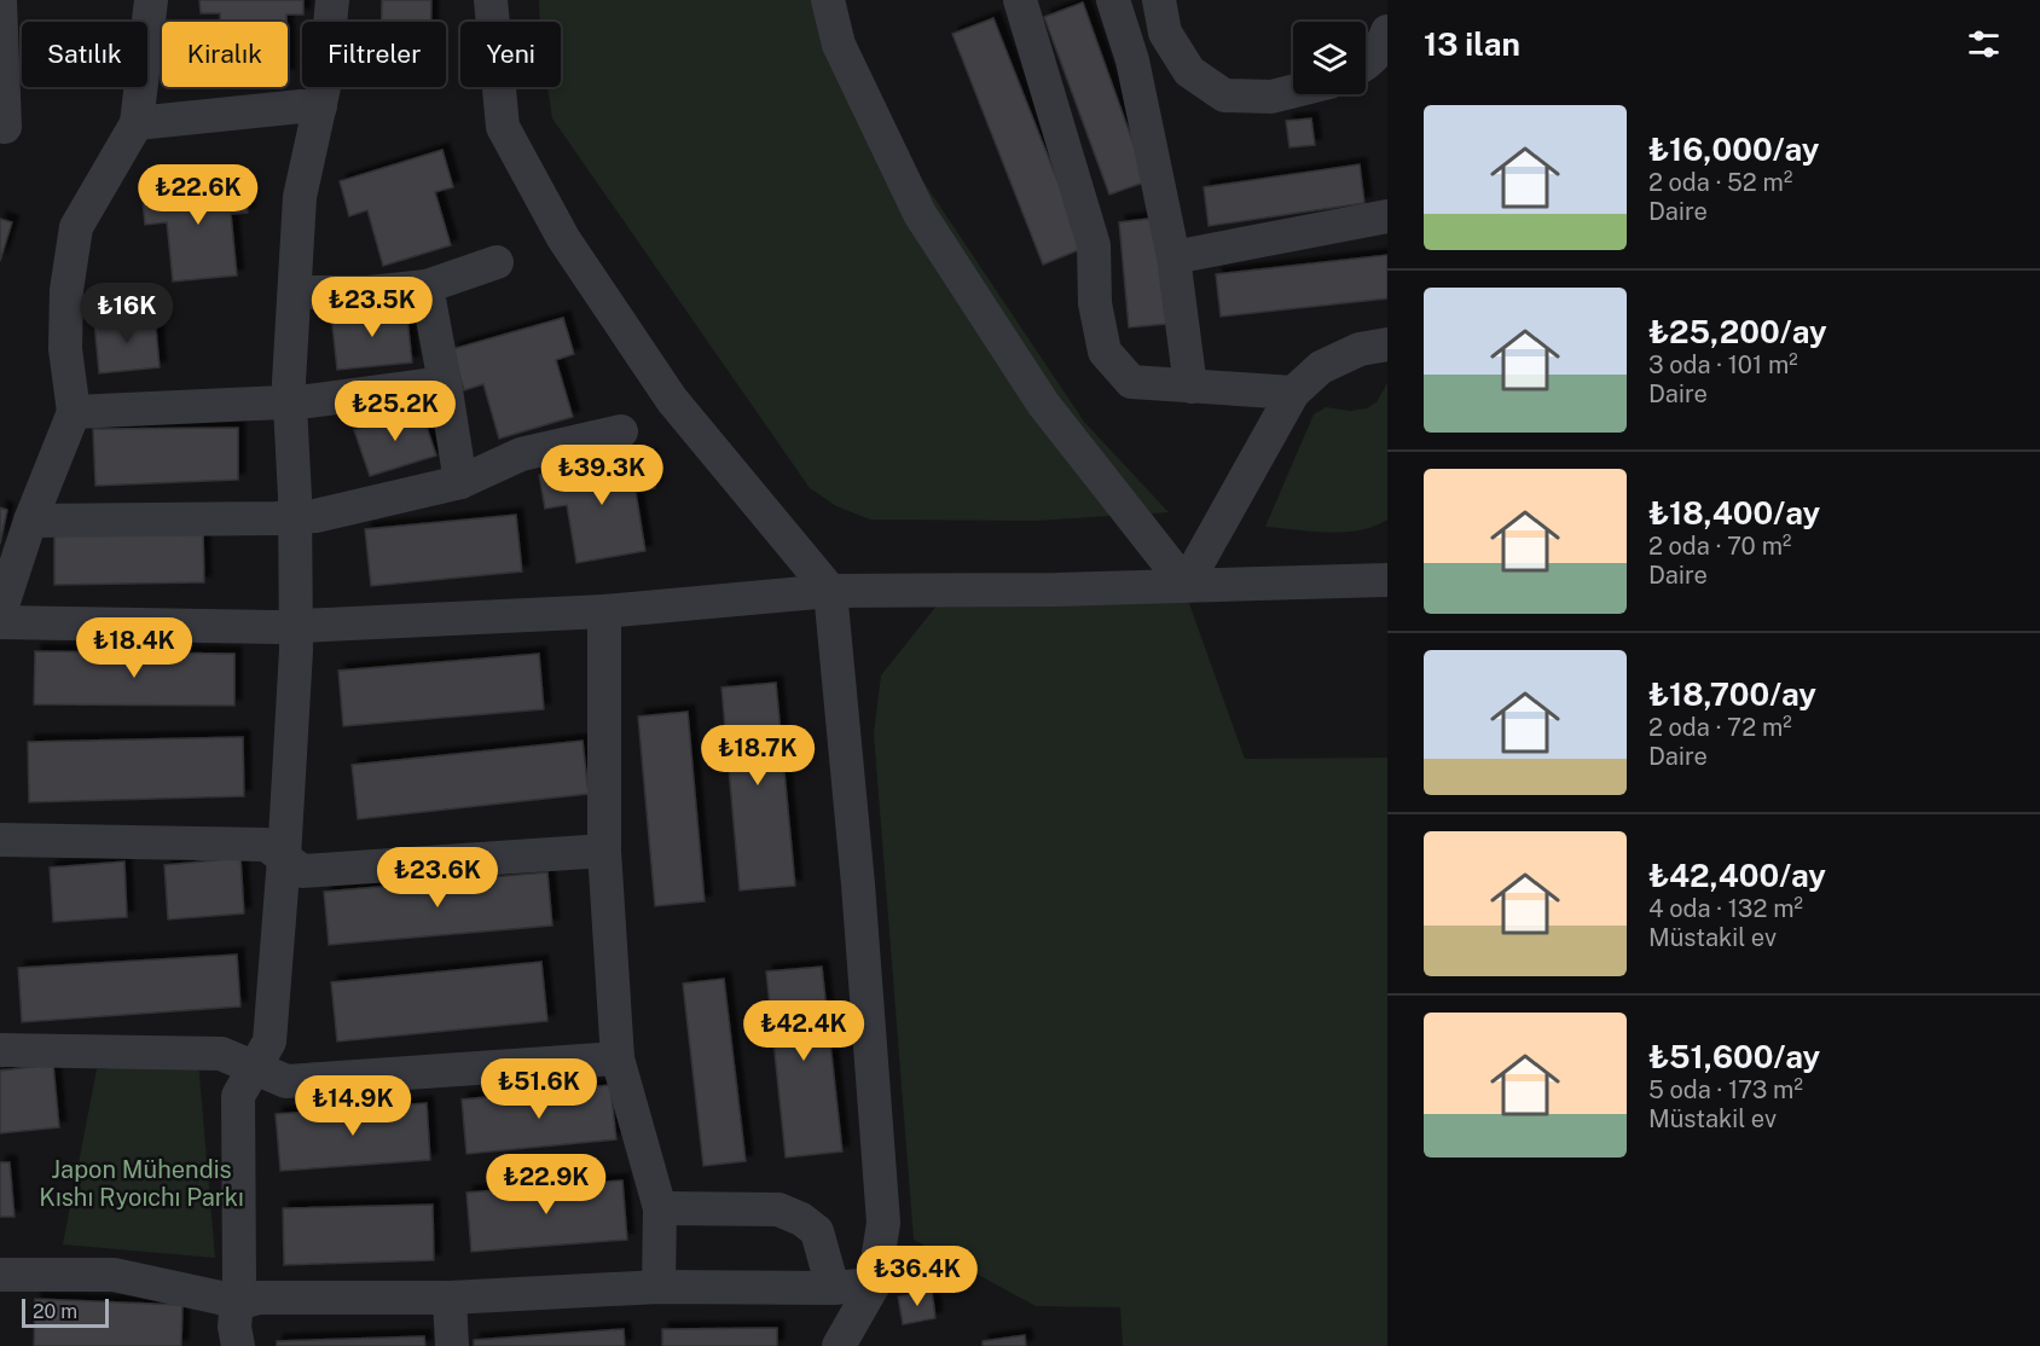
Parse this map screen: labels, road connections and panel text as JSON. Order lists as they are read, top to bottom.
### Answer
{
  "parks": ["Japon Mühendis Kıshı Ryoıchı Parkı"],
  "scale_bar": "20 m",
  "page": {
    "heading": "13 ilan",
    "chip": [
      "Satılık",
      "Kiralık",
      "Filtreler",
      "Yeni"
    ],
    "list": [
      {
        "name": "₺16,000/ay",
        "note": "2 oda · 52 m² · Daire"
      },
      {
        "name": "₺25,200/ay",
        "note": "3 oda · 101 m² · Daire"
      },
      {
        "name": "₺18,400/ay",
        "note": "2 oda · 70 m² · Daire"
      },
      {
        "name": "₺18,700/ay",
        "note": "2 oda · 72 m² · Daire"
      },
      {
        "name": "₺42,400/ay",
        "note": "4 oda · 132 m² · Müstakil ev"
      },
      {
        "name": "₺51,600/ay",
        "note": "5 oda · 173 m² · Müstakil ev"
      }
    ],
    "price": [
      "₺22.6K",
      "₺23.5K",
      "₺16K",
      "₺25.2K",
      "₺39.3K",
      "₺18.4K",
      "₺18.7K",
      "₺23.6K",
      "₺42.4K",
      "₺51.6K",
      "₺14.9K",
      "₺22.9K",
      "₺36.4K"
    ],
    "scale": "20 m"
  }
}
